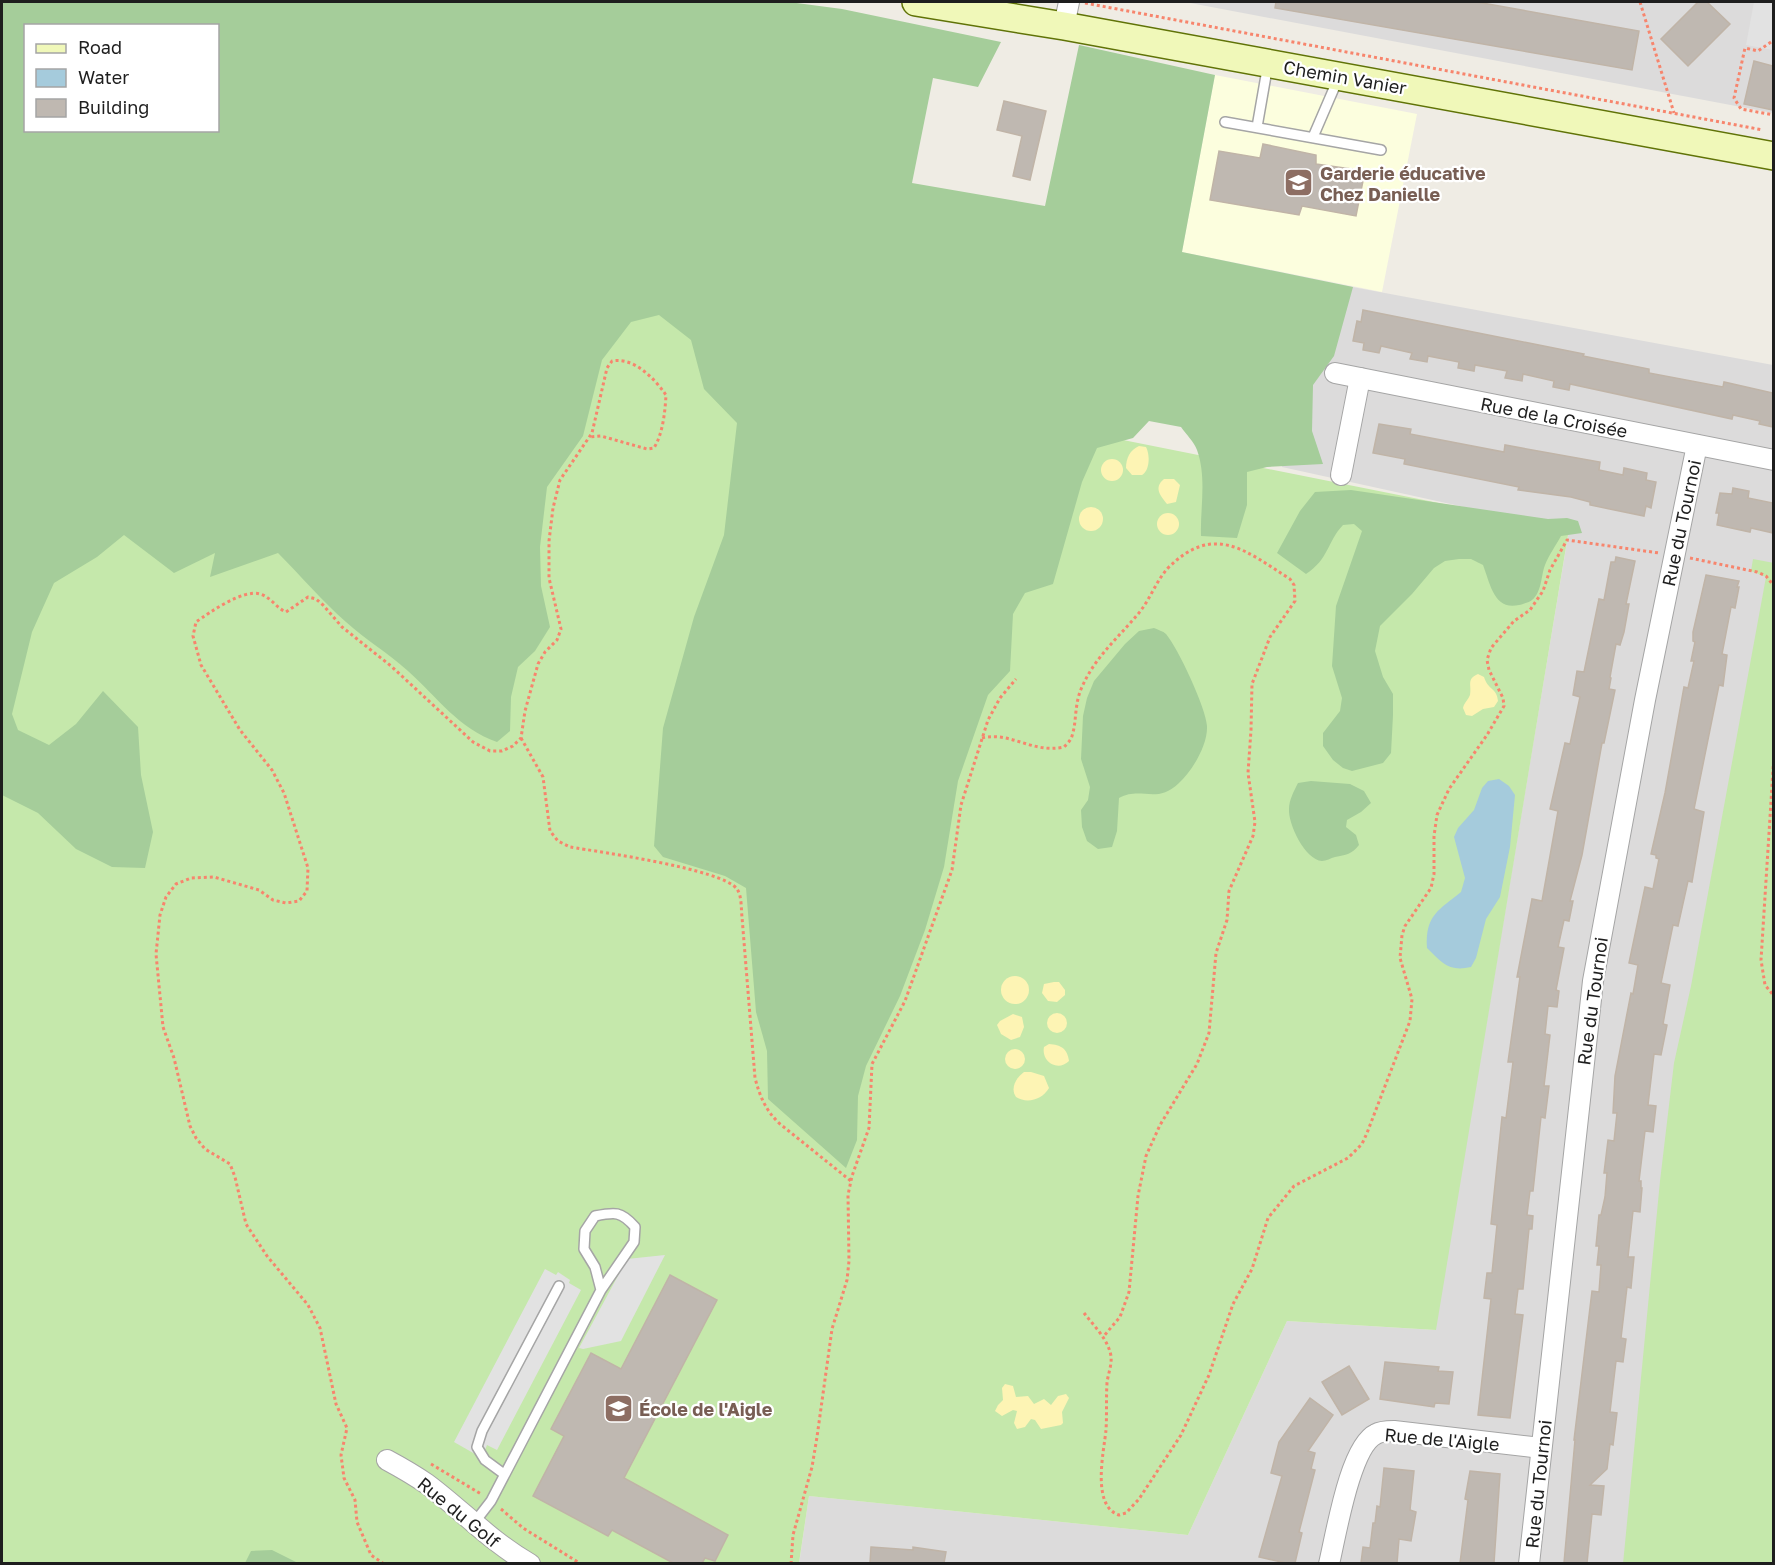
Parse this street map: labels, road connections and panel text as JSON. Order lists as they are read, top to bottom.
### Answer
{
  "streets": {
    "main road": ["Chemin Vanier"],
    "street": [
      "Rue de la Croisée",
      "Rue du Tournoi",
      "Rue de l'Aigle",
      "Rue du Golf"
    ]
  },
  "crossings": [
    ["Rue de la Croisée", "Rue du Tournoi"],
    ["Rue du Tournoi", "Rue de l'Aigle"]
  ],
  "places": {
    "school or university": ["Garderie éducative Chez Danielle", "École de l'Aigle"]
  },
  "legend": ["Road", "Water", "Building"]
}
